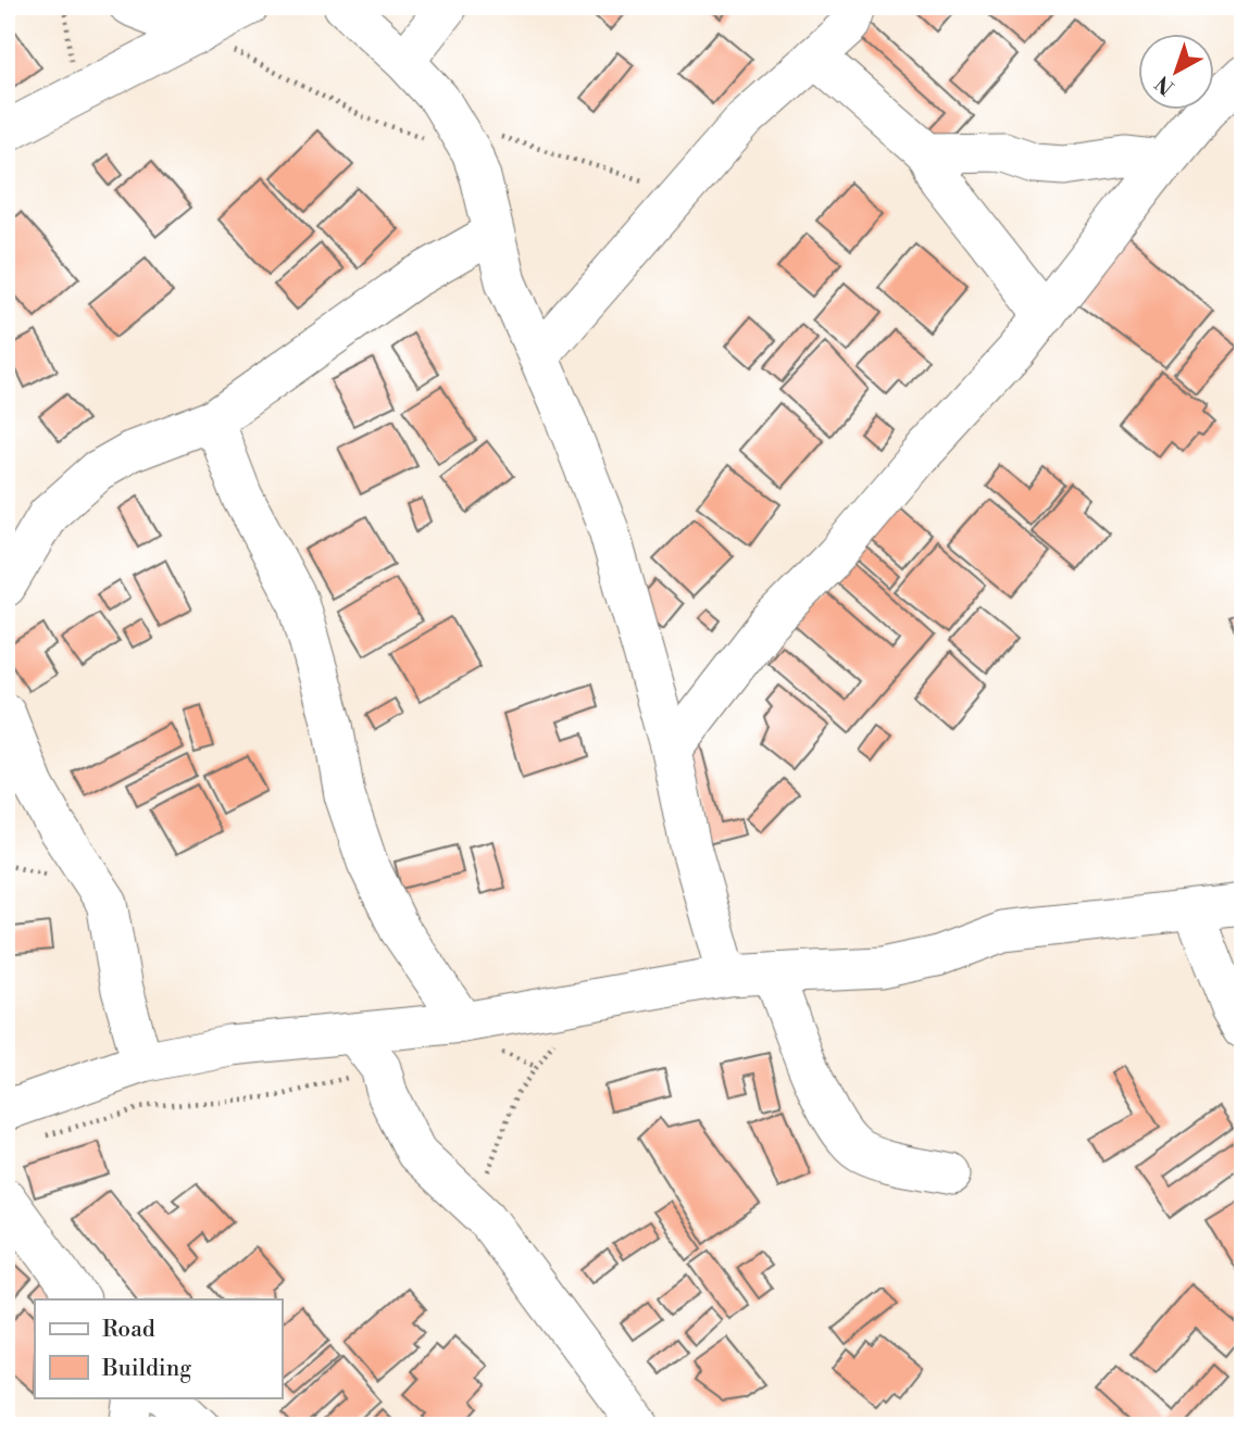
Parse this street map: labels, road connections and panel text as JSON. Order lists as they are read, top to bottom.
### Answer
{
  "legend": ["Road", "Building"],
  "north": "bottom left"
}
